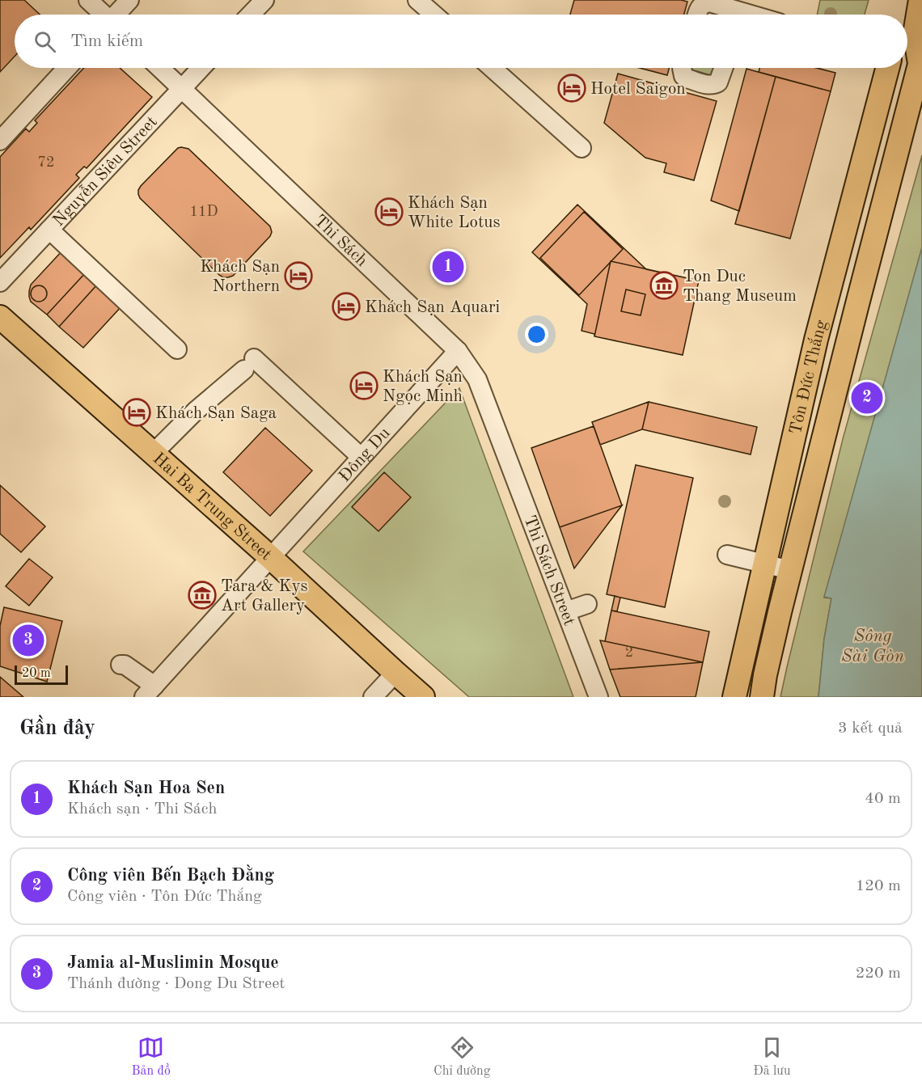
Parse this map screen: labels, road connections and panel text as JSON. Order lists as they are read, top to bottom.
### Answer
{
  "streets": {
    "main road": ["Tôn Đức Thắng", "Hai Ba Trung Street"],
    "street": [
      "Nguyễn Siêu Street",
      "Thi Sách",
      "Đông Du",
      "Thi Sách Street"
    ]
  },
  "crossings": [
    ["Nguyễn Siêu Street", "Thi Sách"],
    ["Thi Sách", "Đông Du"],
    ["Thi Sách", "Thi Sách Street"],
    ["Đông Du", "Hai Ba Trung Street"]
  ],
  "water": ["Sông Sài Gòn"],
  "places": {
    "hotel": [
      "Hotel Saigon",
      "Khách Sạn White Lotus",
      "Khách Sạn Northern",
      "Khách Sạn Aquari",
      "Khách Sạn Ngọc Minh",
      "Khách Sạn Saga"
    ],
    "museum": ["Ton Duc Thang Museum", "Tara & Kys Art Gallery"]
  },
  "house_numbers": ["72", "11D", "2"],
  "scale_bar": "20 m",
  "page": {
    "search": "Tìm kiếm",
    "pins": ["1", "2", "3"],
    "scale": "20 m",
    "heading": ["Gần đây", "3 kết quả"],
    "list": [
      {
        "mark": "1",
        "name": "Khách Sạn Hoa Sen",
        "note": "Khách sạn · Thi Sách",
        "value": "40 m"
      },
      {
        "mark": "2",
        "name": "Công viên Bến Bạch Đằng",
        "note": "Công viên · Tôn Đức Thắng",
        "value": "120 m"
      },
      {
        "mark": "3",
        "name": "Jamia al-Muslimin Mosque",
        "note": "Thánh đường · Dong Du Street",
        "value": "220 m"
      }
    ],
    "nav": ["Bản đồ", "Chỉ đường", "Đã lưu"]
  }
}
